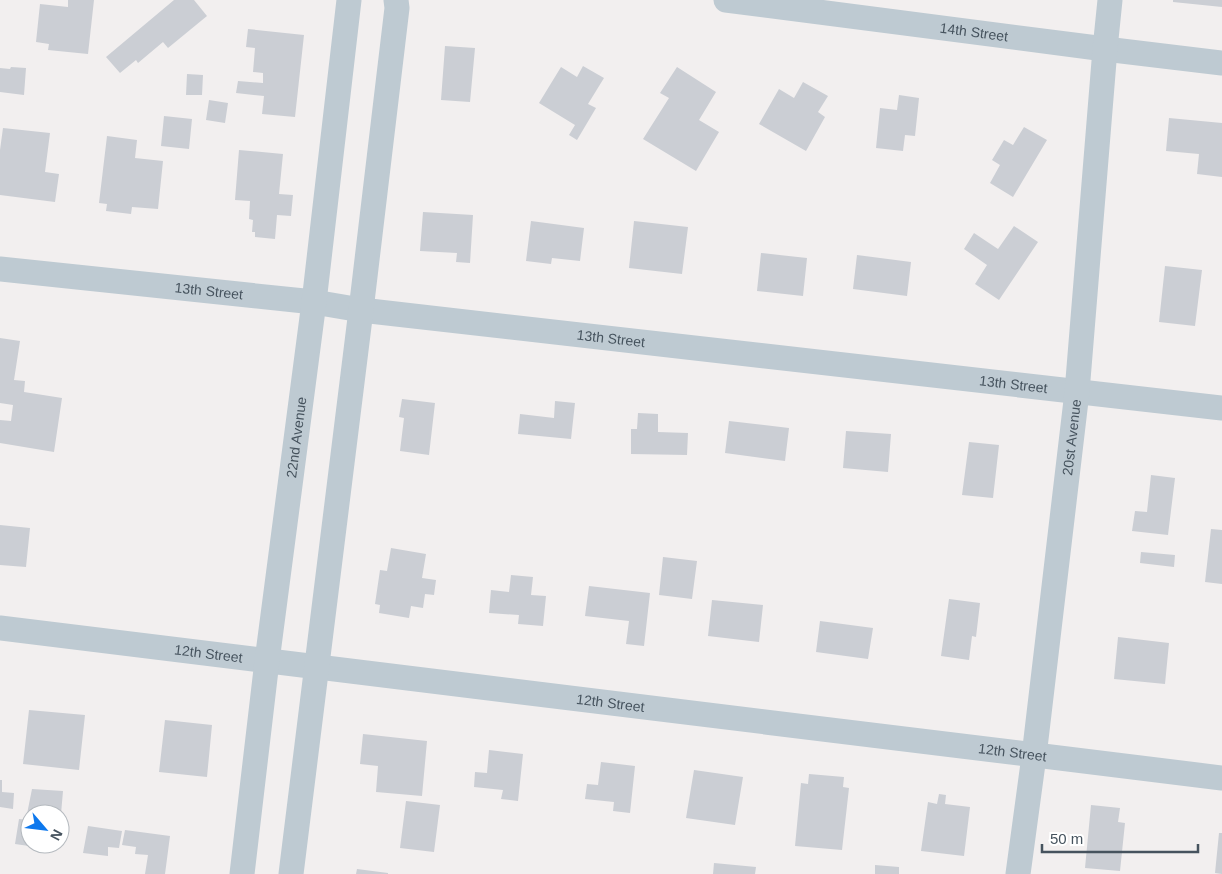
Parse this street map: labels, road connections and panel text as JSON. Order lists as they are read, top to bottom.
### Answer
{
  "streets": {
    "street": [
      "14th Street",
      "13th Street",
      "22nd Avenue",
      "20st Avenue",
      "12th Street"
    ]
  },
  "crossings": [
    ["14th Street", "20st Avenue"],
    ["13th Street", "22nd Avenue"],
    ["13th Street", "20st Avenue"],
    ["22nd Avenue", "12th Street"],
    ["20st Avenue", "12th Street"]
  ],
  "scale_bar": "50 m",
  "north": "bottom right"
}
